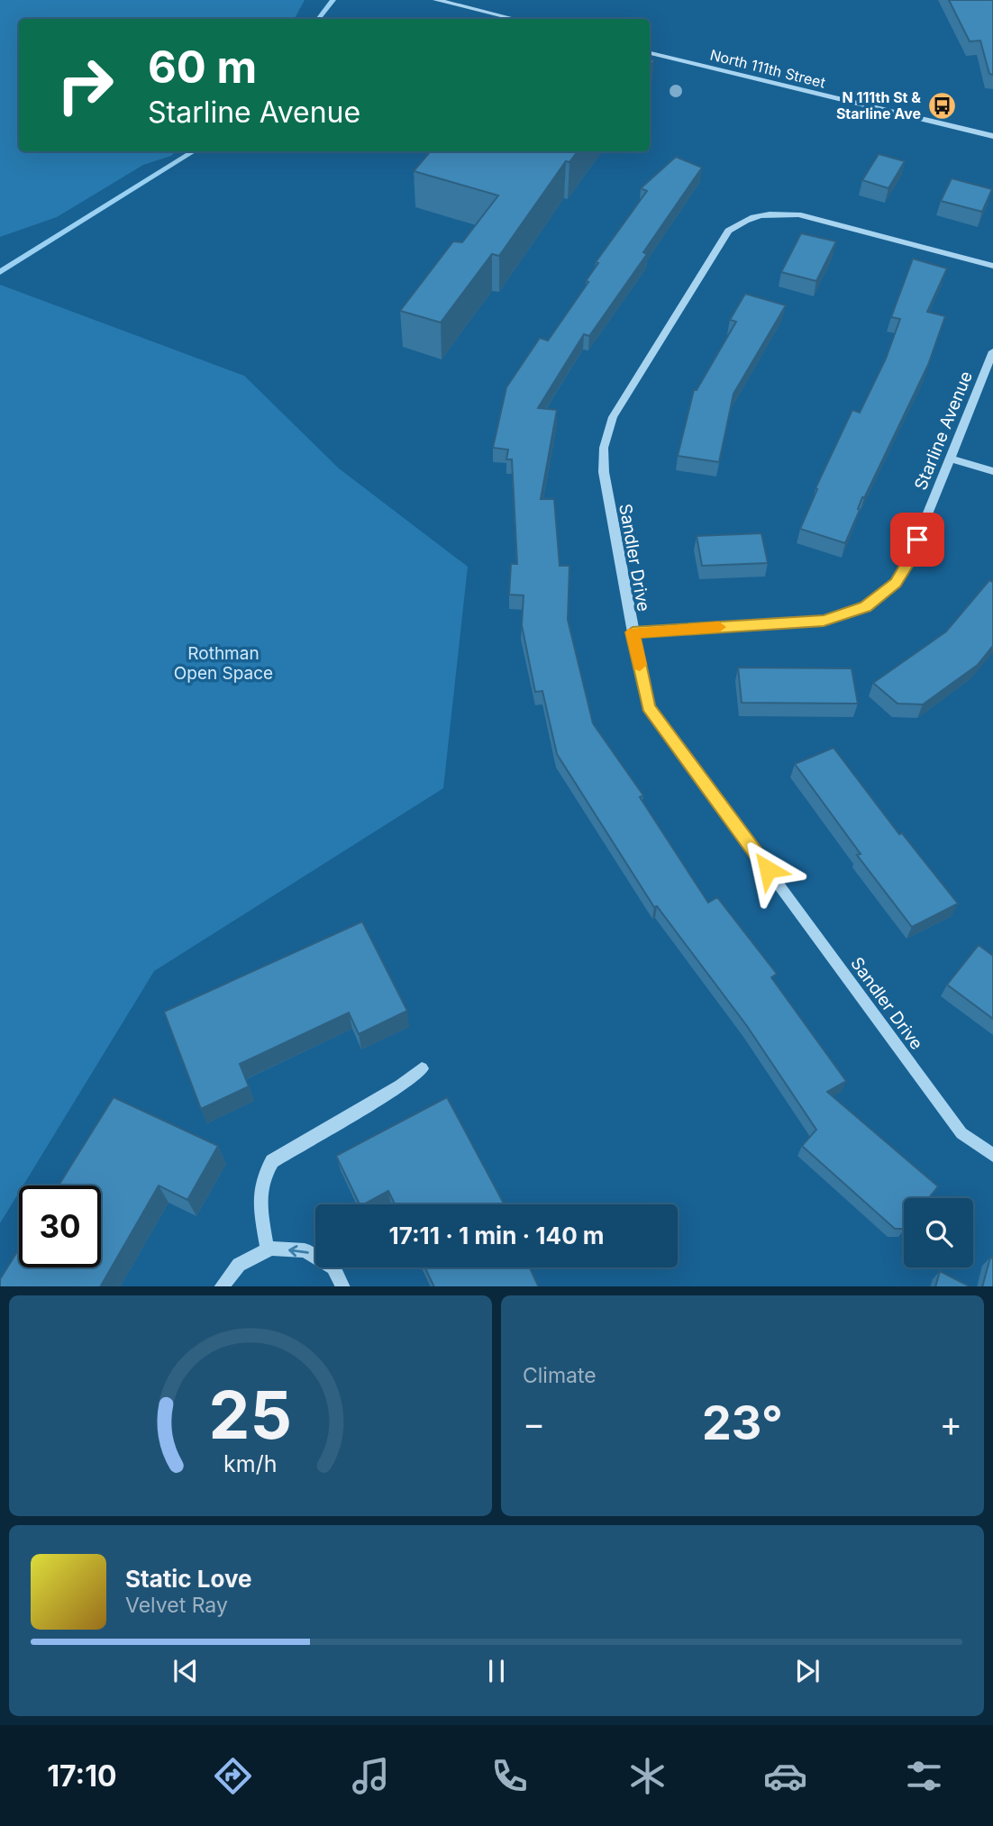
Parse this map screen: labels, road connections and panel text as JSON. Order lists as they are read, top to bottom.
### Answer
{
  "streets": {
    "street": ["North 111th Street", "Starline Avenue", "Sandler Drive"]
  },
  "crossings": [
    ["Starline Avenue", "Sandler Drive"]
  ],
  "parks": ["Rothman Open Space"],
  "places": {
    "bus stop": ["N 111th St & Starline Ave"]
  },
  "page": {
    "turn": ["60 m", "Starline Avenue"],
    "limit": "30",
    "trip": "17:11 · 1 min · 140 m",
    "tile": "Climate",
    "heat": ["−", "23°", "+"],
    "song": ["Static Love", "Velvet Ray"],
    "tabs": "17:10",
    "gauge": ["25", "km/h"]
  }
}
